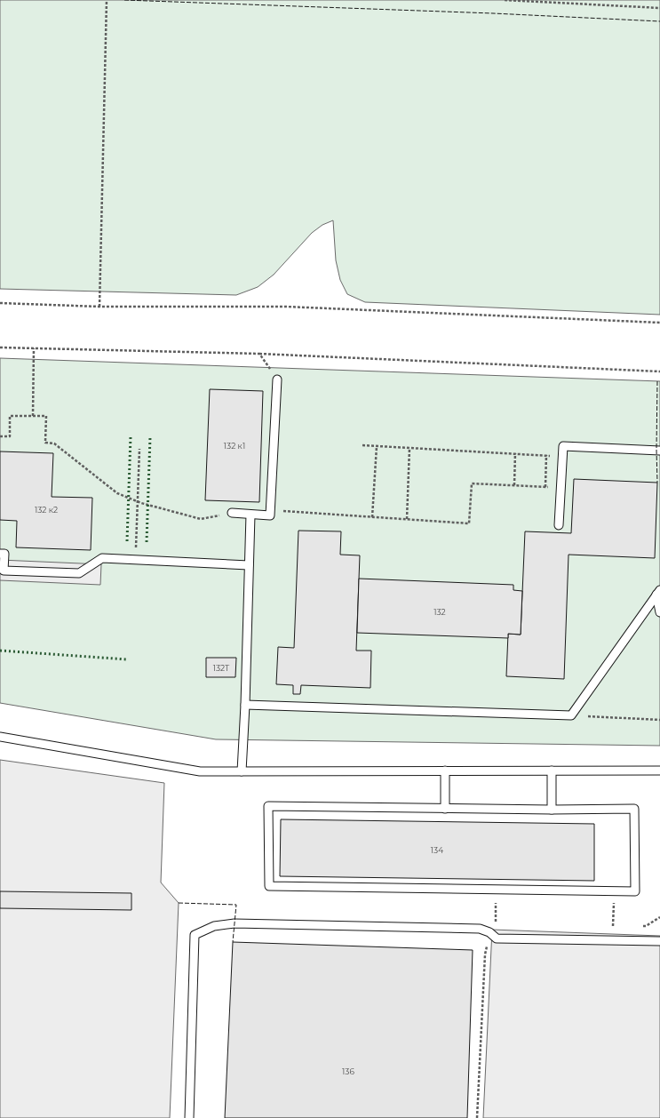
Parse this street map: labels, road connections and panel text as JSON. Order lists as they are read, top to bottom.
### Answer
{
  "house_numbers": [
    "132 к1",
    "132 к2",
    "132",
    "132Т",
    "134",
    "136"
  ]
}
